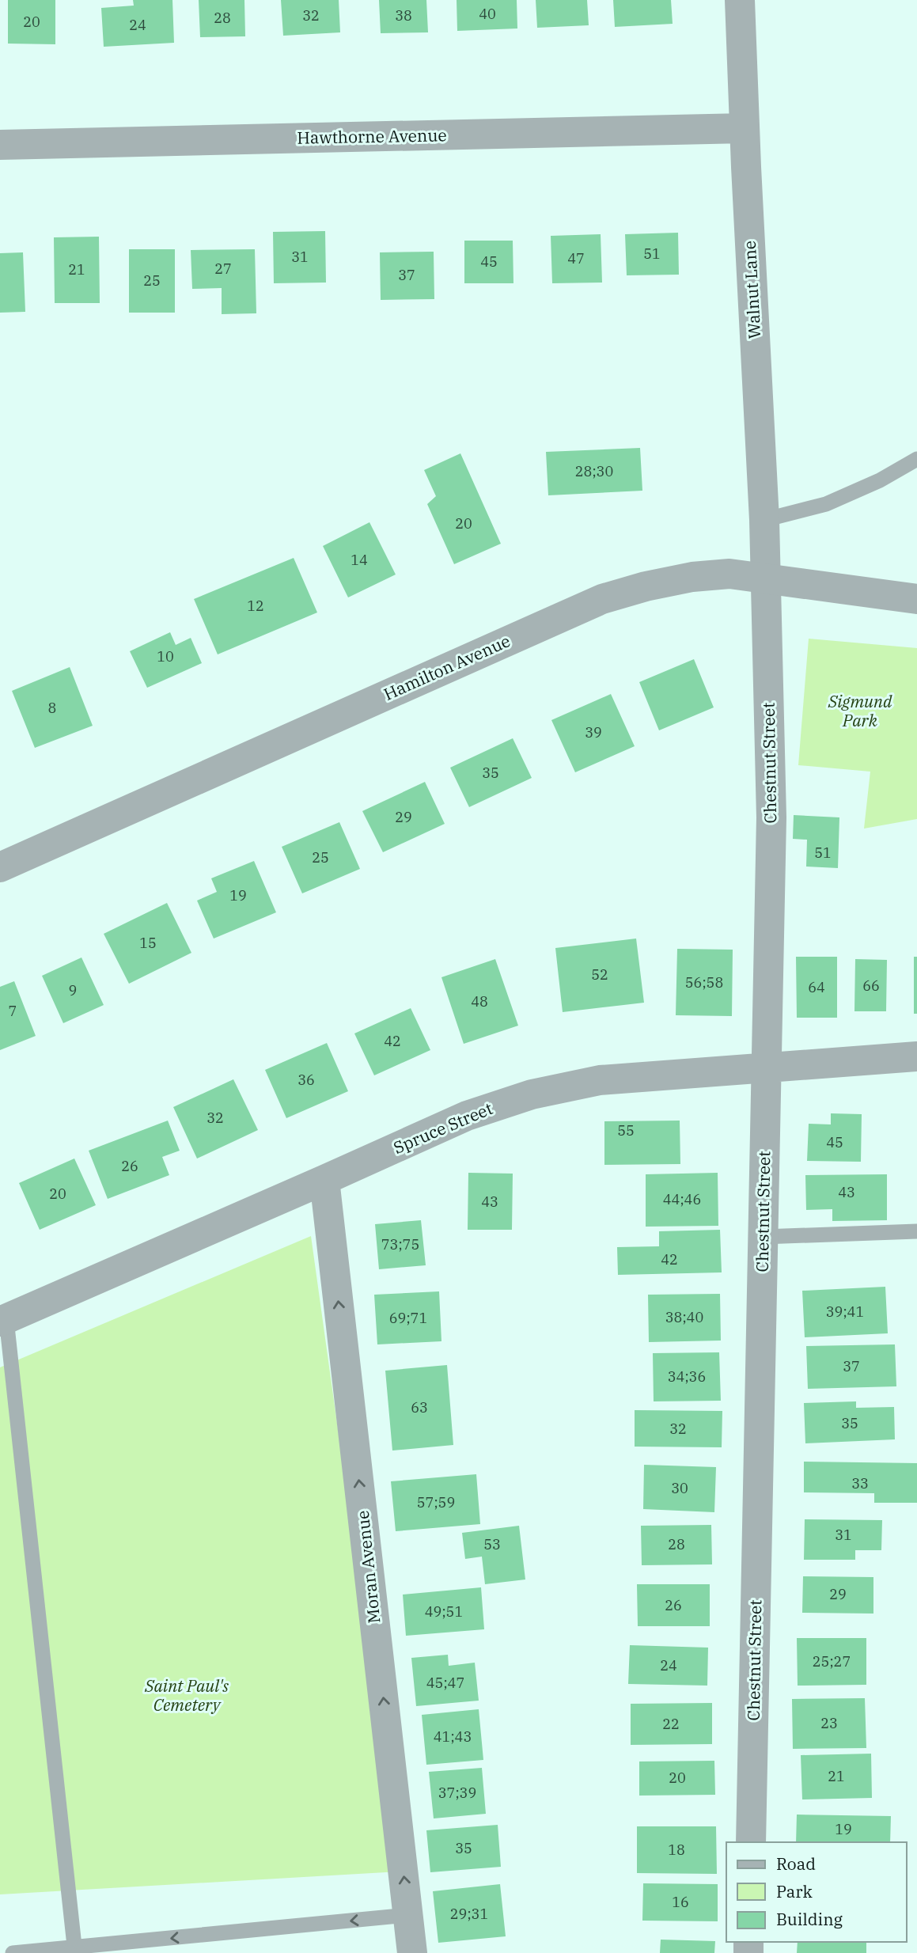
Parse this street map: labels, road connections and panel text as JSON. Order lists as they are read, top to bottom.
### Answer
{
  "streets": {
    "street": [
      "Hawthorne Avenue",
      "Walnut Lane",
      "Hamilton Avenue",
      "Chestnut Street",
      "Spruce Street",
      "Moran Avenue"
    ]
  },
  "crossings": [
    ["Hawthorne Avenue", "Walnut Lane"],
    ["Walnut Lane", "Hamilton Avenue"],
    ["Walnut Lane", "Chestnut Street"],
    ["Hamilton Avenue", "Chestnut Street"],
    ["Chestnut Street", "Spruce Street"],
    ["Spruce Street", "Moran Avenue"]
  ],
  "one_way": ["Moran Avenue"],
  "parks": ["Sigmund Park", "Saint Paul's Cemetery"],
  "house_numbers": [
    "40",
    "32",
    "38",
    "28",
    "20",
    "24",
    "51",
    "31",
    "47",
    "45",
    "27",
    "21",
    "37",
    "25",
    "28;30",
    "20",
    "14",
    "12",
    "10",
    "8",
    "39",
    "35",
    "29",
    "51",
    "25",
    "19",
    "15",
    "52",
    "56;58",
    "66",
    "64",
    "9",
    "48",
    "7",
    "42",
    "36",
    "32",
    "55",
    "45",
    "26",
    "43",
    "20",
    "44;46",
    "43",
    "73;75",
    "42",
    "39;41",
    "38;40",
    "69;71",
    "37",
    "34;36",
    "63",
    "35",
    "32",
    "33",
    "30",
    "57;59",
    "31",
    "53",
    "28",
    "29",
    "26",
    "49;51",
    "25;27",
    "24",
    "45;47",
    "23",
    "22",
    "41;43",
    "21",
    "20",
    "37;39",
    "19",
    "35",
    "18",
    "16",
    "29;31"
  ],
  "legend": ["Road", "Park", "Building"]
}
